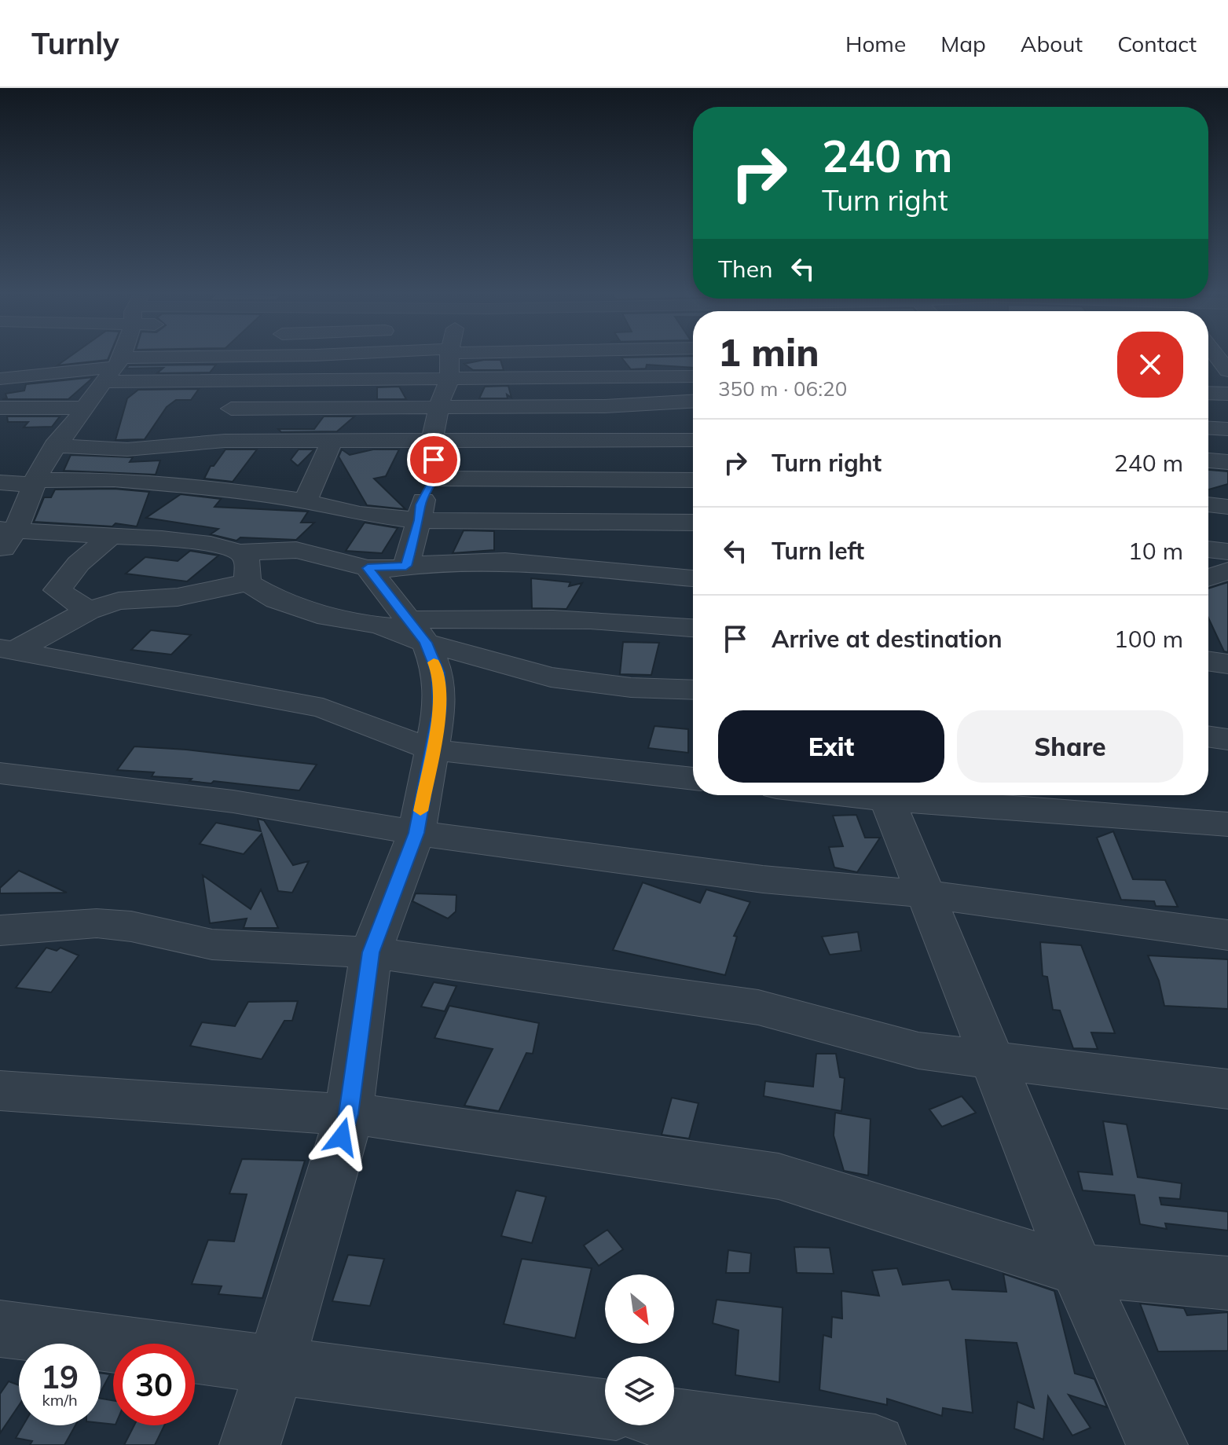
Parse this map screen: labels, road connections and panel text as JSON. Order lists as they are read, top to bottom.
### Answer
{
  "north": "bottom right",
  "page": {
    "header": "Turnly",
    "nav": [
      "Home",
      "Map",
      "About",
      "Contact"
    ],
    "turn": ["240 m", "Turn right"],
    "then": "Then",
    "heading": ["1 min", "350 m · 06:20"],
    "list": [
      {
        "name": "Turn right",
        "value": "240 m"
      },
      {
        "name": "Turn left",
        "value": "10 m"
      },
      {
        "name": "Arrive at destination",
        "value": "100 m"
      }
    ],
    "buttons": ["Exit", "Share"],
    "speed": "19 km/h",
    "limit": "30"
  }
}
